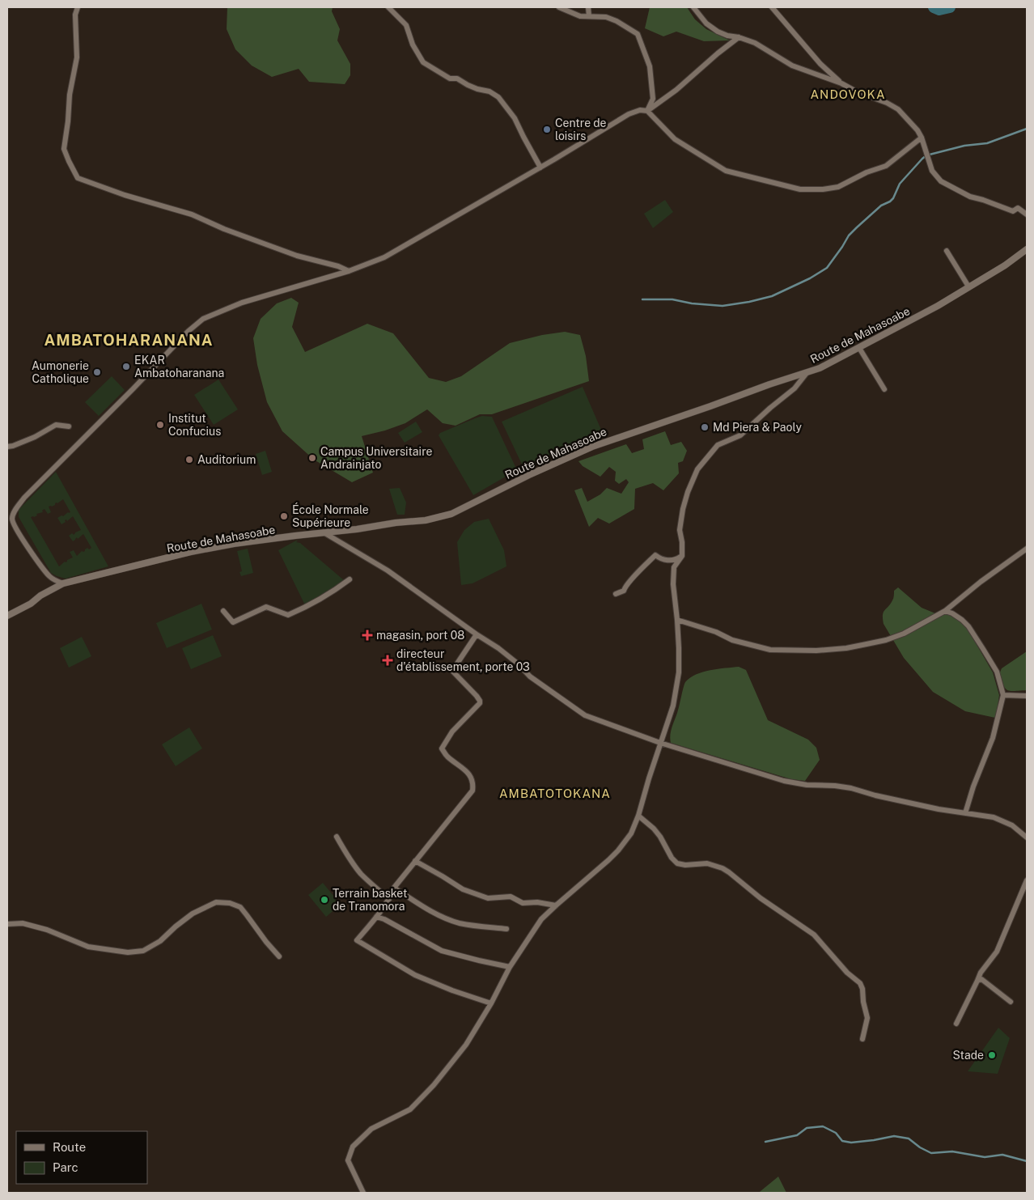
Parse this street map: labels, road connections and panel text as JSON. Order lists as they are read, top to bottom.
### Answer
{
  "streets": {
    "street": ["Route de Mahasoabe"]
  },
  "districts": ["ANDOVOKA", "AMBATOHARANANA", "AMBATOTOKANA"],
  "places": {
    "other": [
      "Centre de loisirs",
      "EKAR Ambatoharanana",
      "Aumonerie Catholique",
      "Institut Confucius",
      "Md Piera & Paoly",
      "Campus Universitaire Andrainjato",
      "Auditorium",
      "École Normale Supérieure",
      "Terrain basket de Tranomora",
      "Stade"
    ],
    "health": ["magasin, port 08", "directeur d'établissement, porte 03"]
  },
  "legend": ["Route", "Parc"]
}
